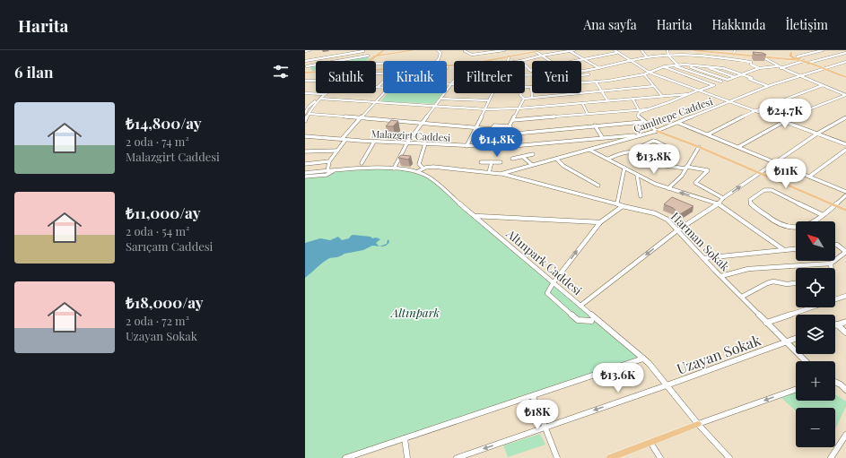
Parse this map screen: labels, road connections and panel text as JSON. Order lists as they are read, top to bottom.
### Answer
{
  "streets": {
    "street": [
      "Çamlıtepe Caddesi",
      "Malazgirt Caddesi",
      "Harman Sokak",
      "Altınpark Caddesi",
      "Uzayan Sokak"
    ]
  },
  "crossings": [
    ["Çamlıtepe Caddesi", "Malazgirt Caddesi"],
    ["Çamlıtepe Caddesi", "Harman Sokak"],
    ["Çamlıtepe Caddesi", "Altınpark Caddesi"],
    ["Harman Sokak", "Uzayan Sokak"],
    ["Altınpark Caddesi", "Uzayan Sokak"]
  ],
  "parks": ["Altınpark"],
  "north": "top left",
  "page": {
    "header": "Harita",
    "nav": [
      "Ana sayfa",
      "Harita",
      "Hakkında",
      "İletişim"
    ],
    "heading": "6 ilan",
    "chip": [
      "Satılık",
      "Kiralık",
      "Filtreler",
      "Yeni"
    ],
    "list": [
      {
        "name": "₺14,800/ay",
        "note": "2 oda · 74 m² · Malazgirt Caddesi"
      },
      {
        "name": "₺11,000/ay",
        "note": "2 oda · 54 m² · Sarıçam Caddesi"
      },
      {
        "name": "₺18,000/ay",
        "note": "2 oda · 72 m² · Uzayan Sokak"
      }
    ],
    "price": [
      "₺24.7K",
      "₺14.8K",
      "₺13.8K",
      "₺11K",
      "₺13.6K",
      "₺18K"
    ],
    "map_buttons": ["+", "−"]
  }
}
